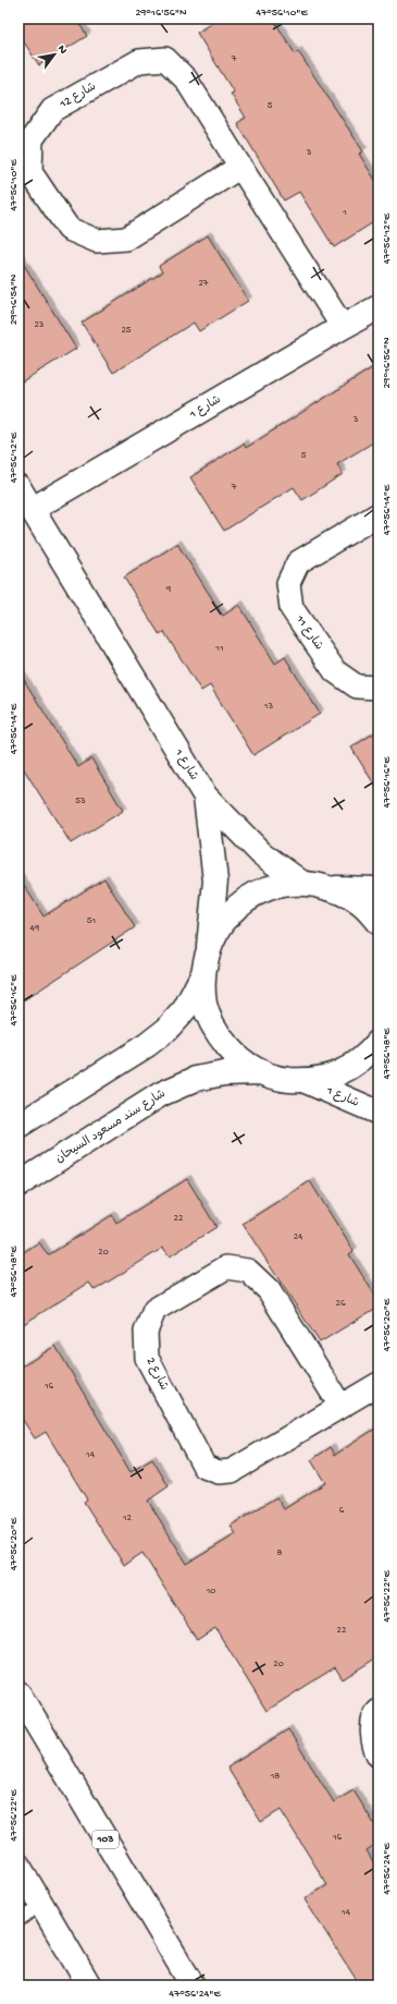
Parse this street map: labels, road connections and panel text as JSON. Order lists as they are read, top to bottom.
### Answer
{
  "streets": {
    "main road": ["شارع 1", "شارع سند مسعود السيحان", "103"],
    "street": ["شارع 12", "شارع 11", "شارع 2"]
  },
  "crossings": [
    ["شارع 12", "شارع 1"]
  ],
  "house_numbers": [
    "7",
    "5",
    "3",
    "1",
    "27",
    "23",
    "25",
    "3",
    "5",
    "7",
    "9",
    "11",
    "13",
    "53",
    "51",
    "49",
    "22",
    "24",
    "20",
    "26",
    "16",
    "14",
    "6",
    "12",
    "8",
    "10",
    "22",
    "20",
    "18",
    "16",
    "14"
  ],
  "north": "top right",
  "coordinates": [
    "29°16'56\"N",
    "47°56'10\"E",
    "47°56'12\"E",
    "29°16'54\"N",
    "47°56'14\"E",
    "47°56'16\"E",
    "47°56'18\"E",
    "47°56'20\"E",
    "47°56'22\"E",
    "47°56'24\"E"
  ]
}
